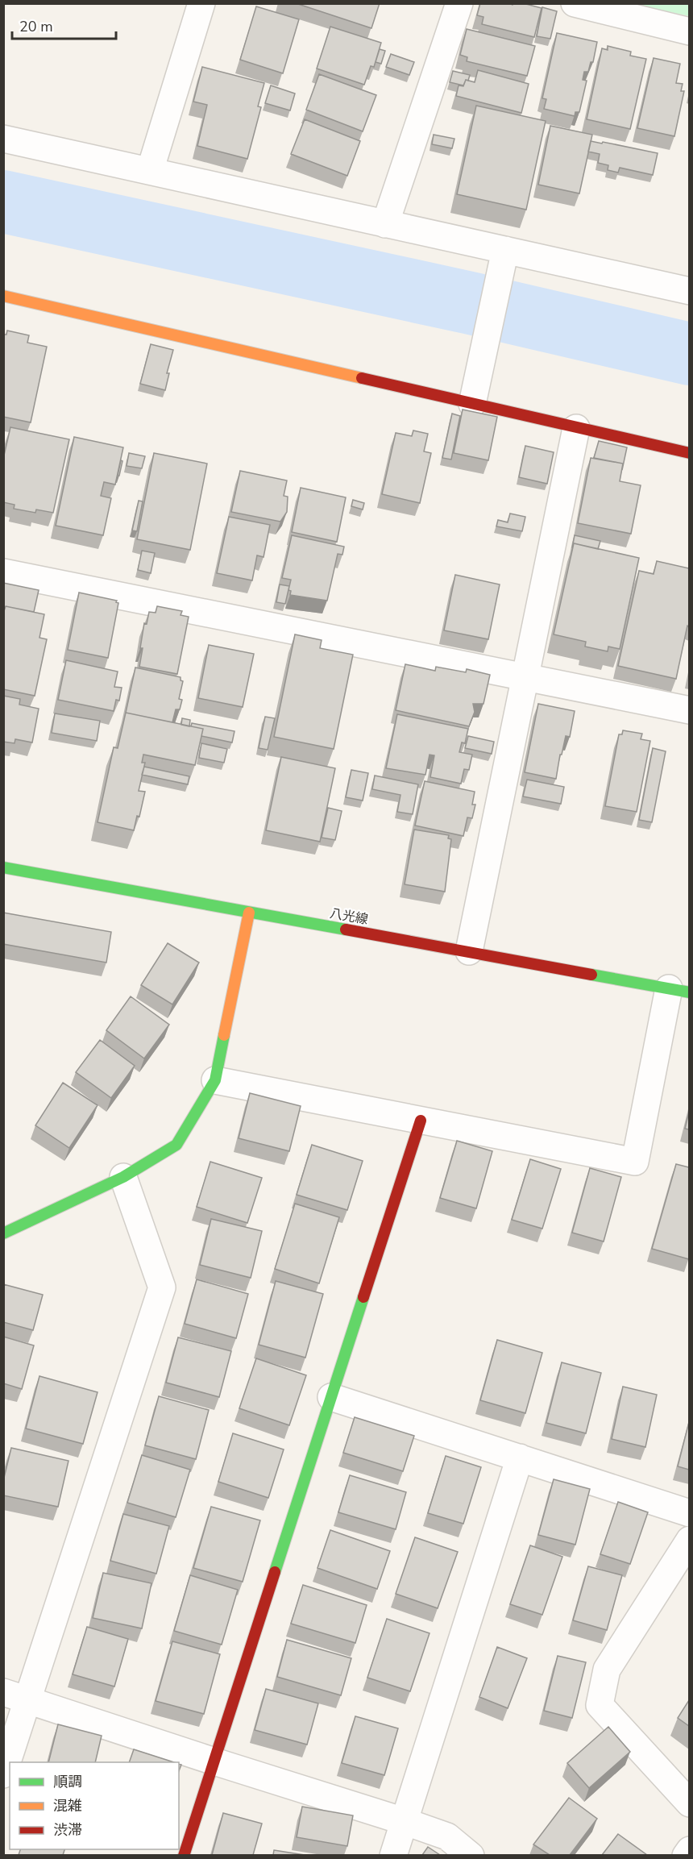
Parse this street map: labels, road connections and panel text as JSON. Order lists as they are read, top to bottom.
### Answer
{
  "streets": {
    "street": ["八光線"]
  },
  "legend": ["順調", "混雑", "渋滞"],
  "scale_bar": "20 m"
}
